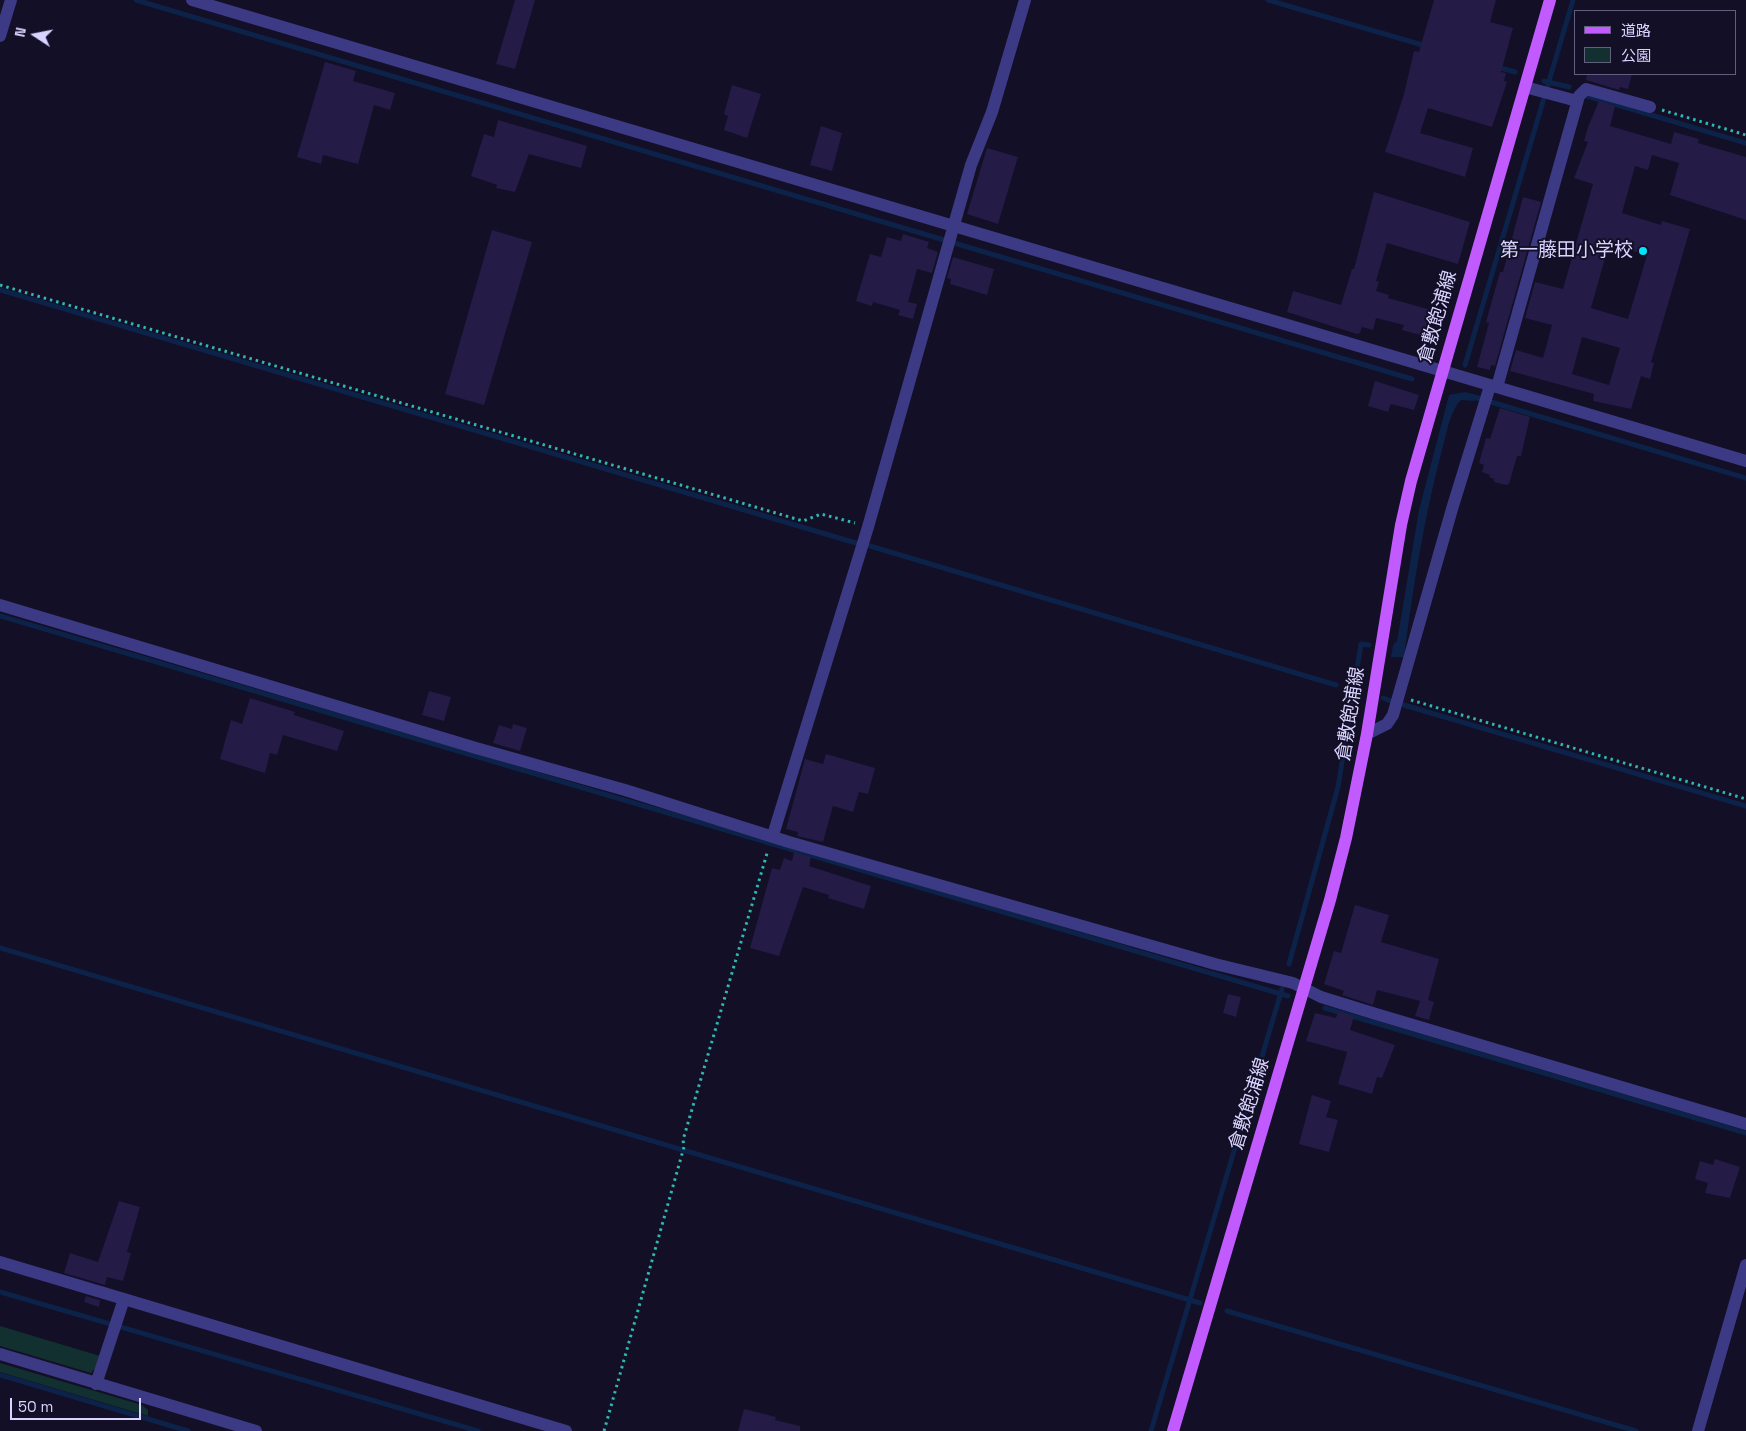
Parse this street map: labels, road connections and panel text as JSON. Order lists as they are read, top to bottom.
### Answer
{
  "streets": {
    "main road": ["倉敷飽浦線"]
  },
  "places": ["第一藤田小学校"],
  "legend": ["道路", "公園"],
  "scale_bar": "50 m",
  "north": "left"
}
